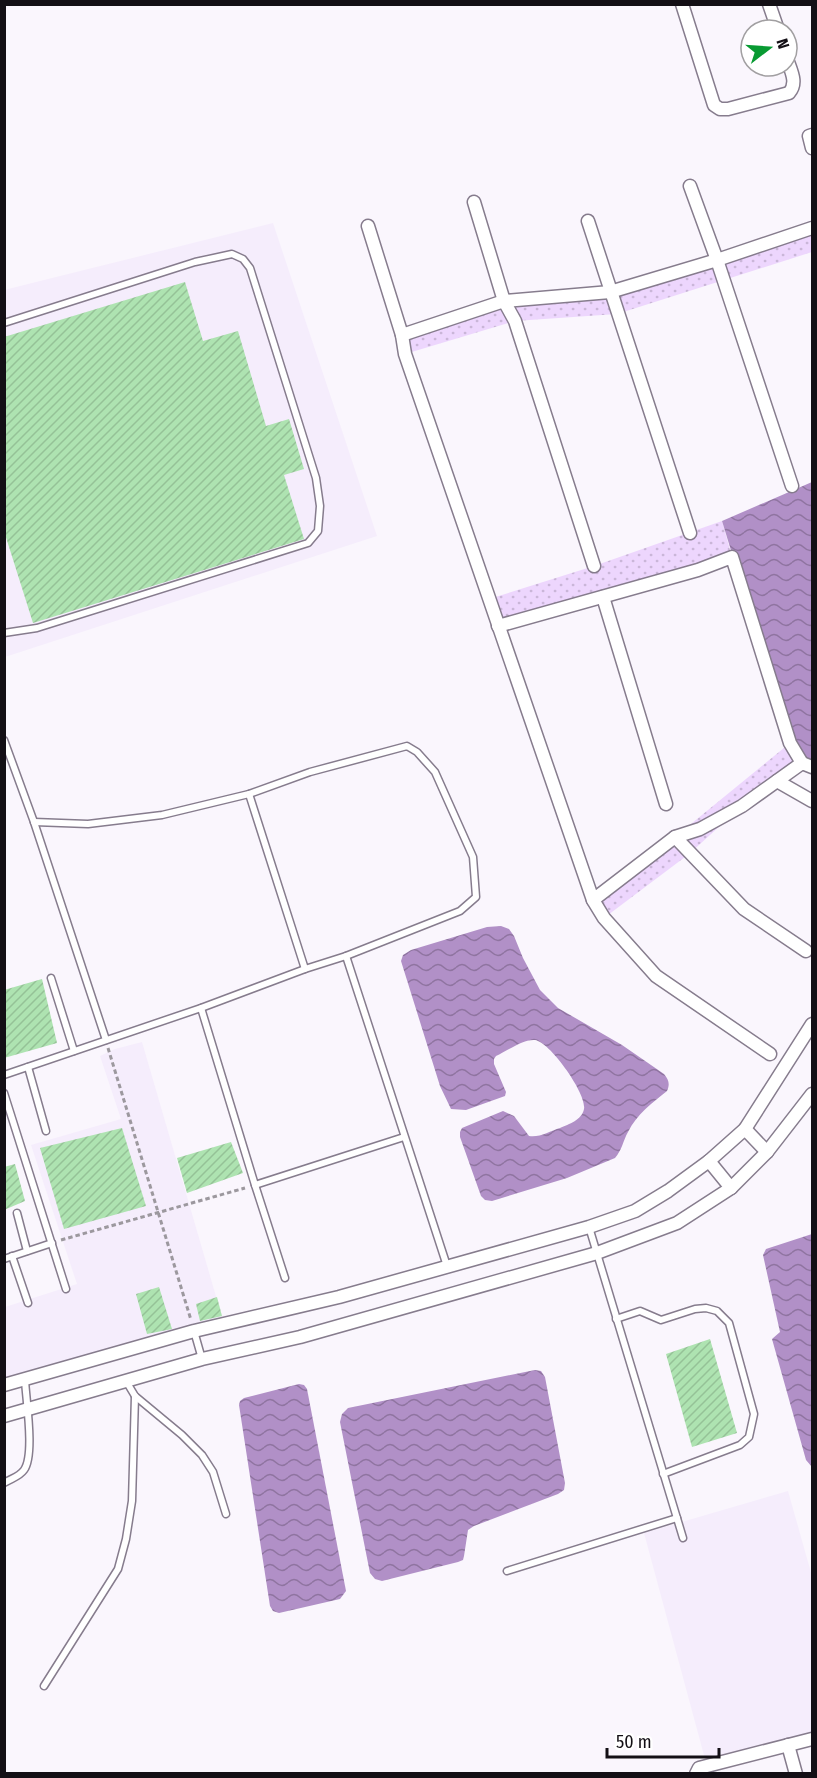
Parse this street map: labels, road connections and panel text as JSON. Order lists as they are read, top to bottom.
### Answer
{
  "scale_bar": "50 m",
  "north": "right"
}
